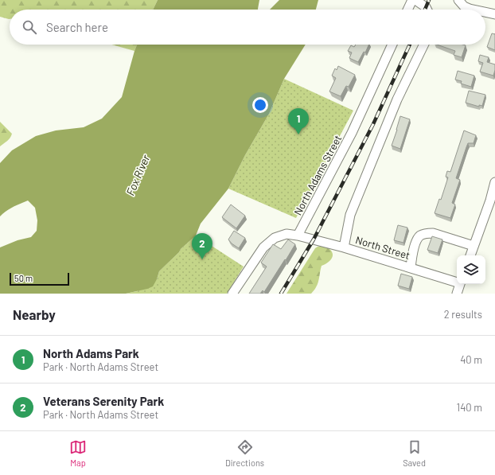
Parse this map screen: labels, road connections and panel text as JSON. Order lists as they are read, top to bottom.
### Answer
{
  "streets": {
    "street": ["North Adams Street", "North Street"]
  },
  "crossings": [
    ["North Adams Street", "North Street"]
  ],
  "water": ["Fox River"],
  "scale_bar": "50 m",
  "page": {
    "search": "Search here",
    "pins": ["1", "2"],
    "scale": "50 m",
    "heading": ["Nearby", "2 results"],
    "list": [
      {
        "mark": "1",
        "name": "North Adams Park",
        "note": "Park · North Adams Street",
        "value": "40 m"
      },
      {
        "mark": "2",
        "name": "Veterans Serenity Park",
        "note": "Park · North Adams Street",
        "value": "140 m"
      }
    ],
    "nav": ["Map", "Directions", "Saved"]
  }
}
